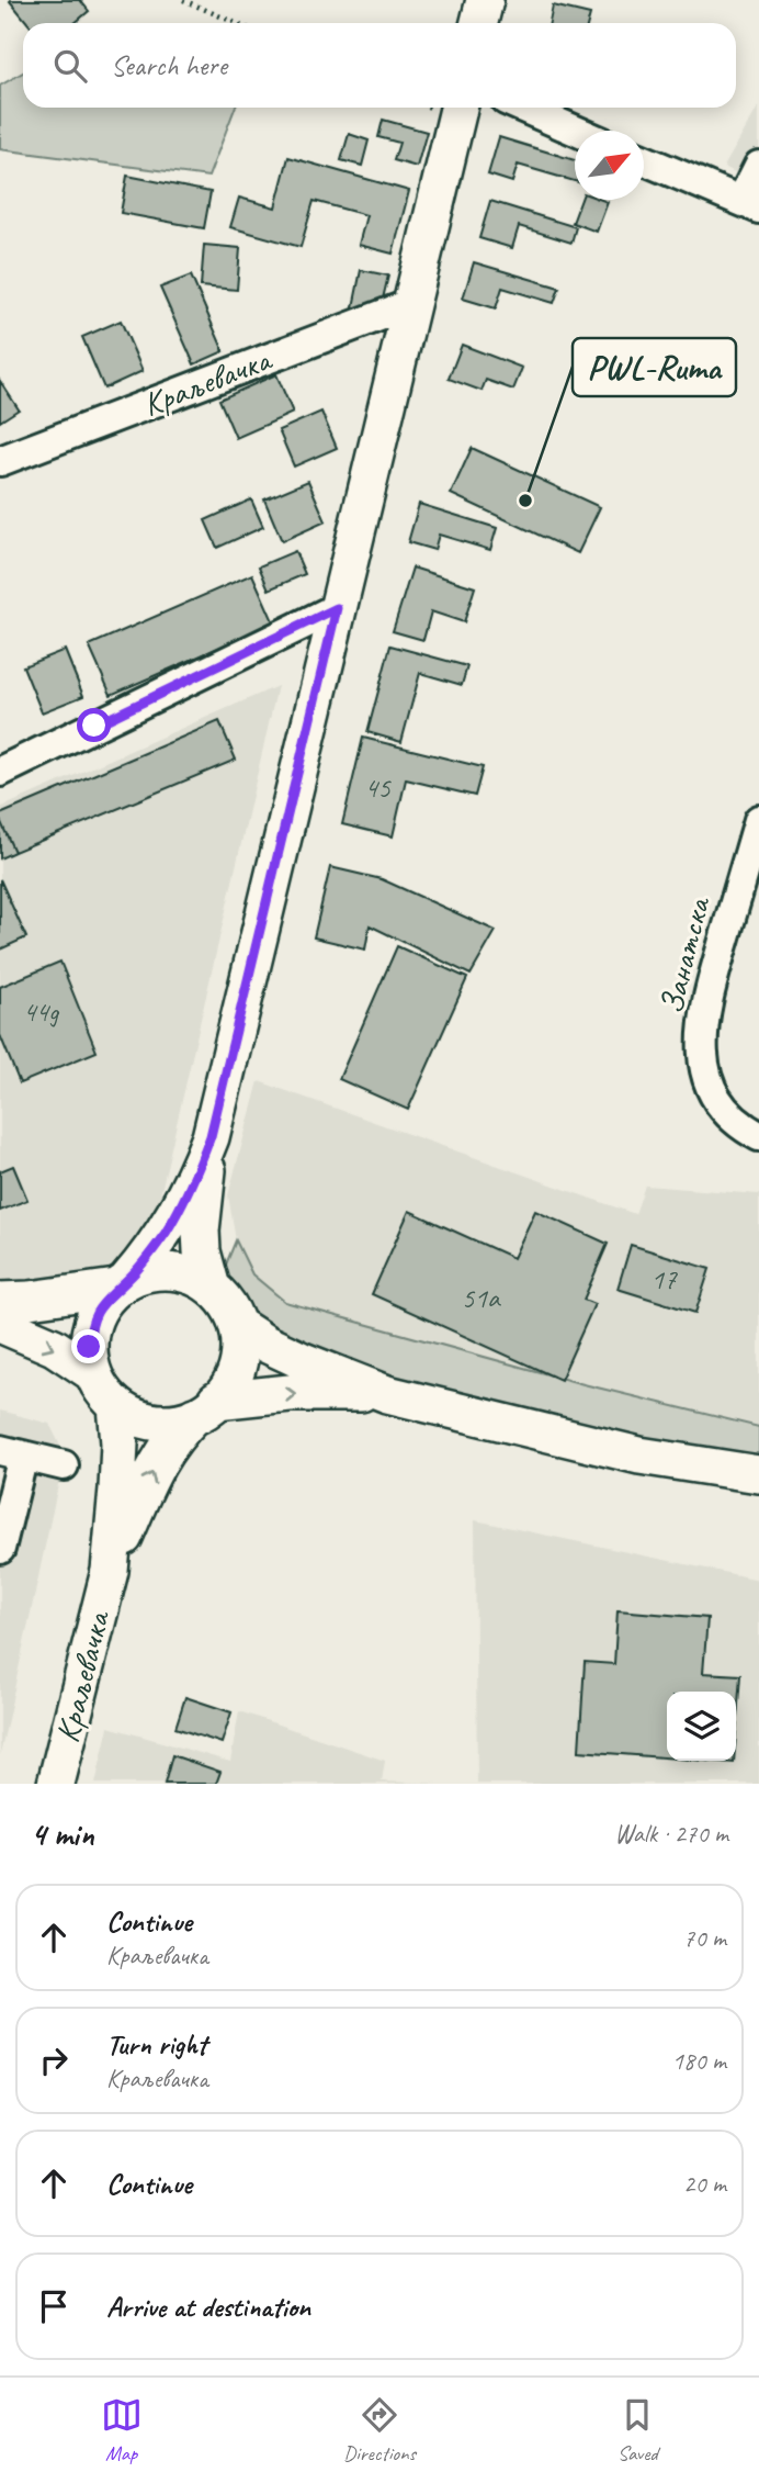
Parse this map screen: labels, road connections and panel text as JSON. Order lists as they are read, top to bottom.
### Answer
{
  "streets": {
    "main road": ["Краљевачка"],
    "street": ["Занатска"]
  },
  "places": ["PWL-Ruma"],
  "house_numbers": [
    "45",
    "44g",
    "17",
    "51a"
  ],
  "north": "top right",
  "page": {
    "search": "Search here",
    "heading": ["4 min", "Walk · 270 m"],
    "list": [
      ["Continue", "Краљевачка", "70 m"],
      ["Turn right", "Краљевачка", "180 m"],
      ["Continue", "20 m"],
      "Arrive at destination"
    ],
    "nav": ["Map", "Directions", "Saved"]
  }
}
